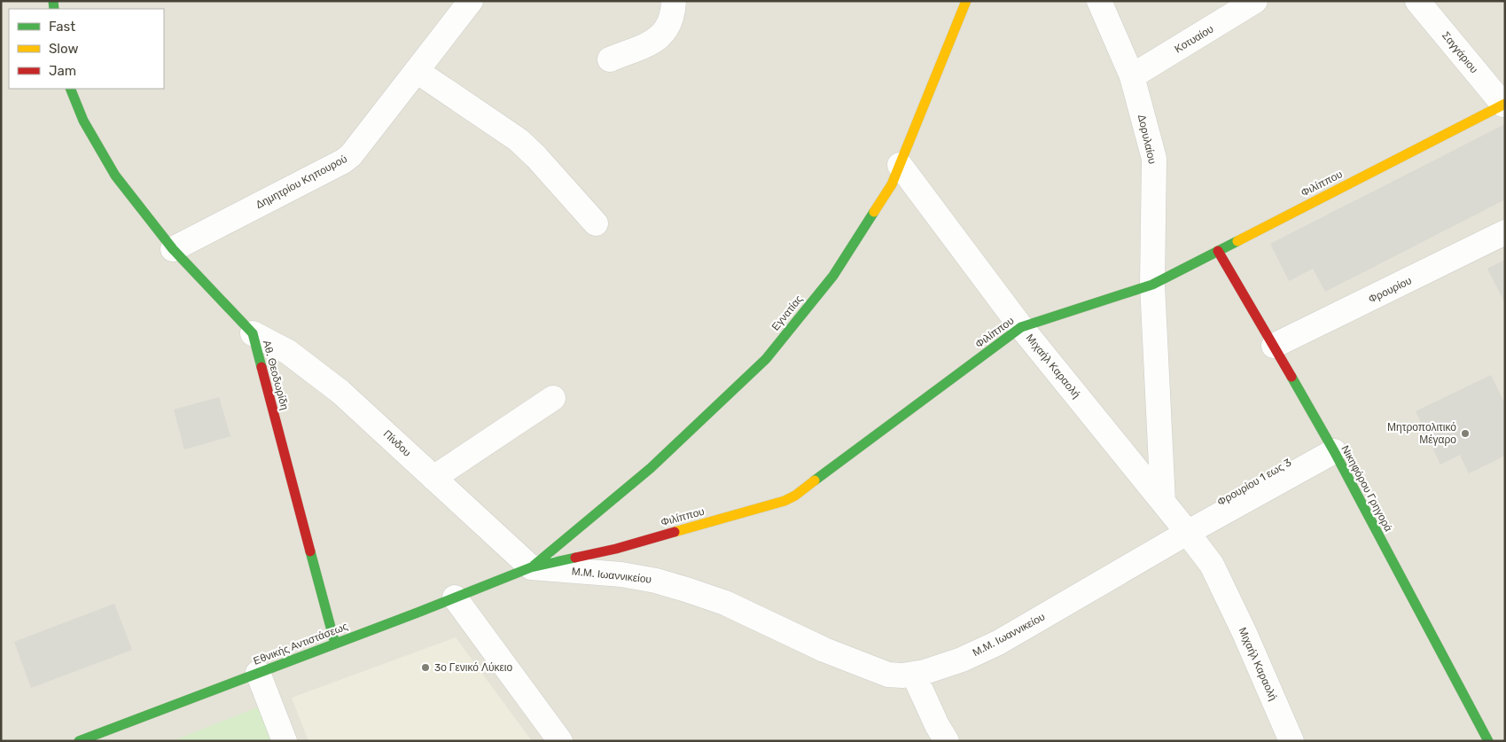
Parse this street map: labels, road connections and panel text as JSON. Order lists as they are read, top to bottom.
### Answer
{
  "streets": {
    "street": [
      "Κοτυαίου",
      "Σαγγάριου",
      "Δορυλαίου",
      "Δημητρίου Κηπουρού",
      "Φιλίππου",
      "Φρουρίου",
      "Εγνατίας",
      "Μιχαήλ Καραολή",
      "Αθ. Θεοδωρίδη",
      "Πίνδου",
      "Φρουρίου 1 εως 3",
      "Νικηφόρου Γρηγορά",
      "Μ.Μ. Ιωαννικείου",
      "Εθνικής Αντιστάσεως"
    ]
  },
  "crossings": [
    ["Κοτυαίου", "Δορυλαίου"],
    ["Σαγγάριου", "Φιλίππου"],
    ["Δορυλαίου", "Φιλίππου"],
    ["Δημητρίου Κηπουρού", "Αθ. Θεοδωρίδη"],
    ["Φιλίππου", "Εγνατίας"],
    ["Φιλίππου", "Μιχαήλ Καραολή"],
    ["Φιλίππου", "Πίνδου"],
    ["Φιλίππου", "Νικηφόρου Γρηγορά"],
    ["Φιλίππου", "Μ.Μ. Ιωαννικείου"],
    ["Φιλίππου", "Εθνικής Αντιστάσεως"],
    ["Φρουρίου", "Νικηφόρου Γρηγορά"],
    ["Εγνατίας", "Μιχαήλ Καραολή"],
    ["Εγνατίας", "Πίνδου"],
    ["Εγνατίας", "Μ.Μ. Ιωαννικείου"],
    ["Εγνατίας", "Εθνικής Αντιστάσεως"],
    ["Μιχαήλ Καραολή", "Φρουρίου 1 εως 3"],
    ["Μιχαήλ Καραολή", "Μ.Μ. Ιωαννικείου"],
    ["Αθ. Θεοδωρίδη", "Πίνδου"],
    ["Αθ. Θεοδωρίδη", "Εθνικής Αντιστάσεως"],
    ["Πίνδου", "Μ.Μ. Ιωαννικείου"],
    ["Πίνδου", "Εθνικής Αντιστάσεως"],
    ["Φρουρίου 1 εως 3", "Νικηφόρου Γρηγορά"],
    ["Φρουρίου 1 εως 3", "Μ.Μ. Ιωαννικείου"],
    ["Μ.Μ. Ιωαννικείου", "Εθνικής Αντιστάσεως"]
  ],
  "places": ["Μητροπολιτικό Μέγαρο", "3ο Γενικό Λύκειο"],
  "legend": ["Fast", "Slow", "Jam"]
}
